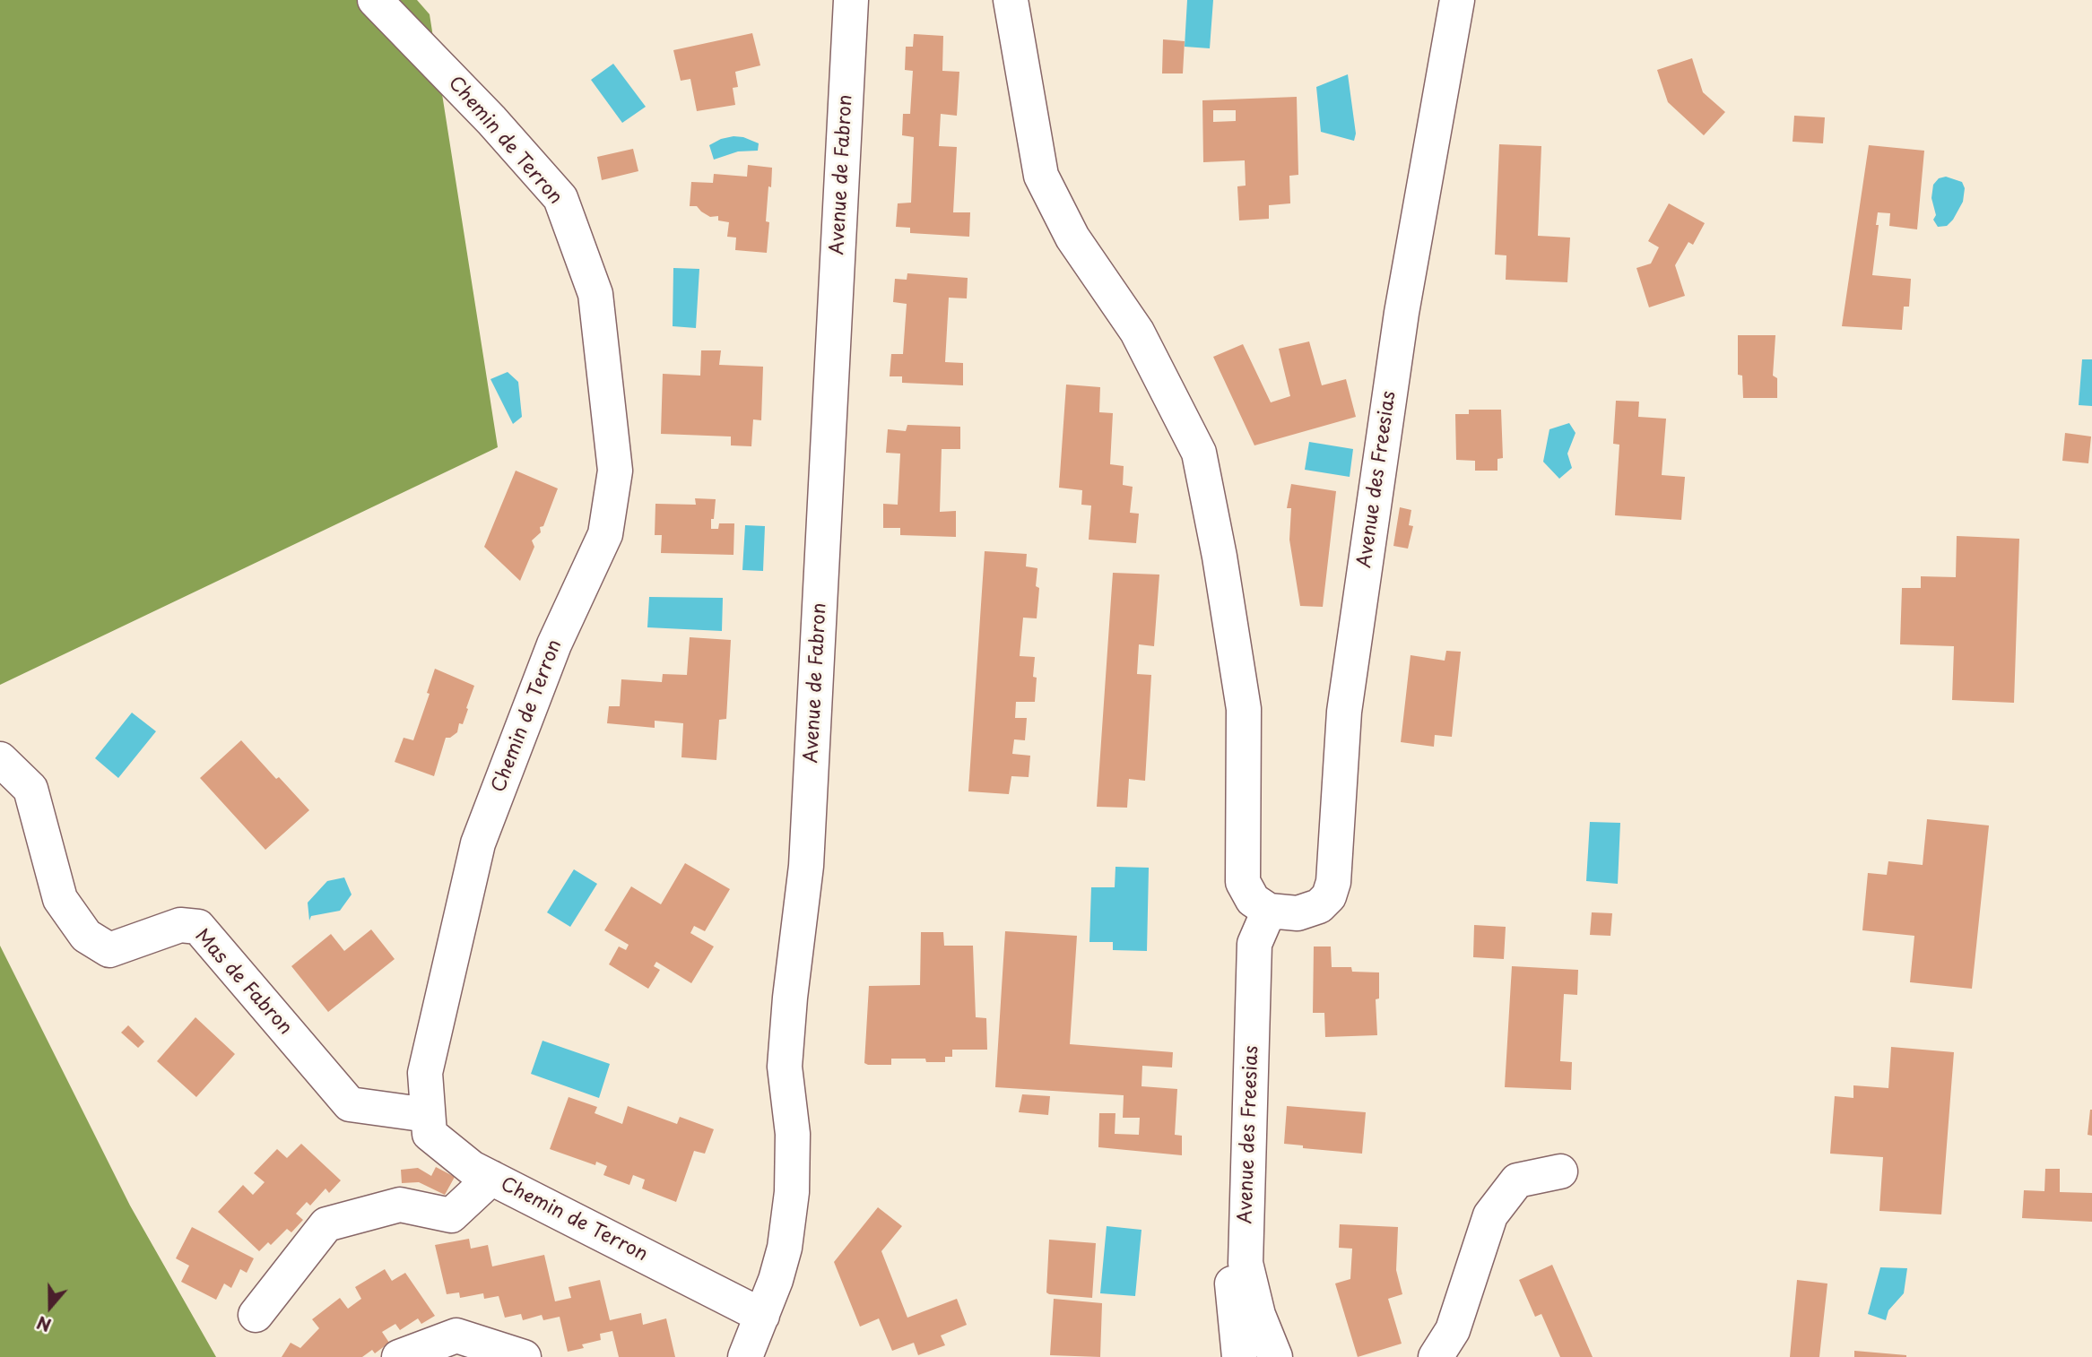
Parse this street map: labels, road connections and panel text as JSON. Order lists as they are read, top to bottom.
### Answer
{
  "streets": {
    "street": [
      "Chemin de Terron",
      "Avenue de Fabron",
      "Avenue des Freesias",
      "Mas de Fabron"
    ]
  },
  "crossings": [
    ["Chemin de Terron", "Avenue de Fabron"],
    ["Chemin de Terron", "Mas de Fabron"]
  ],
  "north": "bottom"
}
